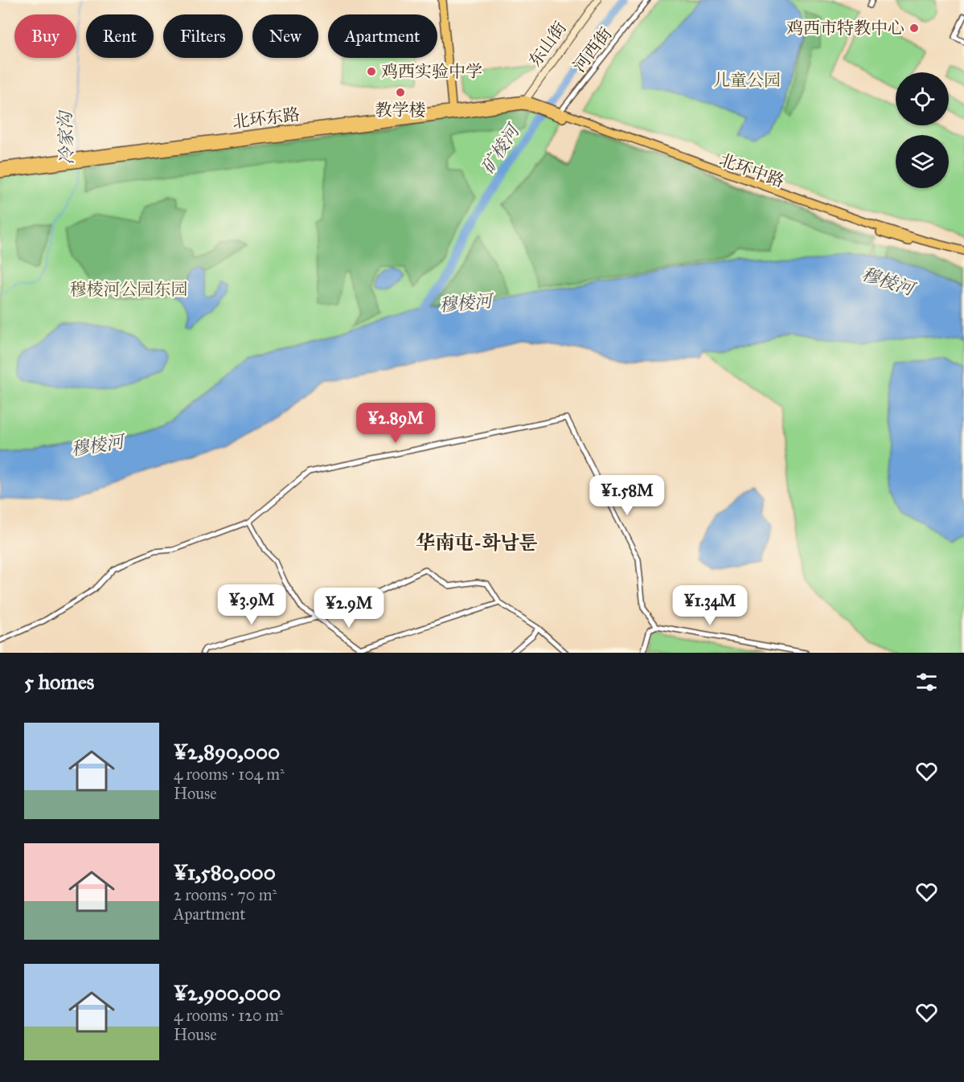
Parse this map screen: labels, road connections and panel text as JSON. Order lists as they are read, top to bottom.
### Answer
{
  "streets": {
    "highway": ["北环东路", "北环中路"],
    "main road": ["东山街"],
    "street": ["河西街"]
  },
  "crossings": [
    ["东山街", "北环东路"],
    ["河西街", "北环中路"],
    ["北环东路", "北环中路"]
  ],
  "districts": ["华南屯-화남툰"],
  "water": ["冷家沟", "矿棱河", "穆棱河"],
  "parks": ["儿童公园", "穆棱河公园东园"],
  "places": ["鸡西市特教中心", "鸡西实验中学", "教学楼"],
  "page": {
    "chip": [
      "Buy",
      "Rent",
      "Filters",
      "New",
      "Apartment"
    ],
    "price": [
      "¥2.89M",
      "¥1.58M",
      "¥3.9M",
      "¥1.34M",
      "¥2.9M"
    ],
    "heading": "5 homes",
    "list": [
      {
        "name": "¥2,890,000",
        "note": "4 rooms · 104 m² · House"
      },
      {
        "name": "¥1,580,000",
        "note": "2 rooms · 70 m² · Apartment"
      },
      {
        "name": "¥2,900,000",
        "note": "4 rooms · 120 m² · House"
      }
    ]
  }
}
